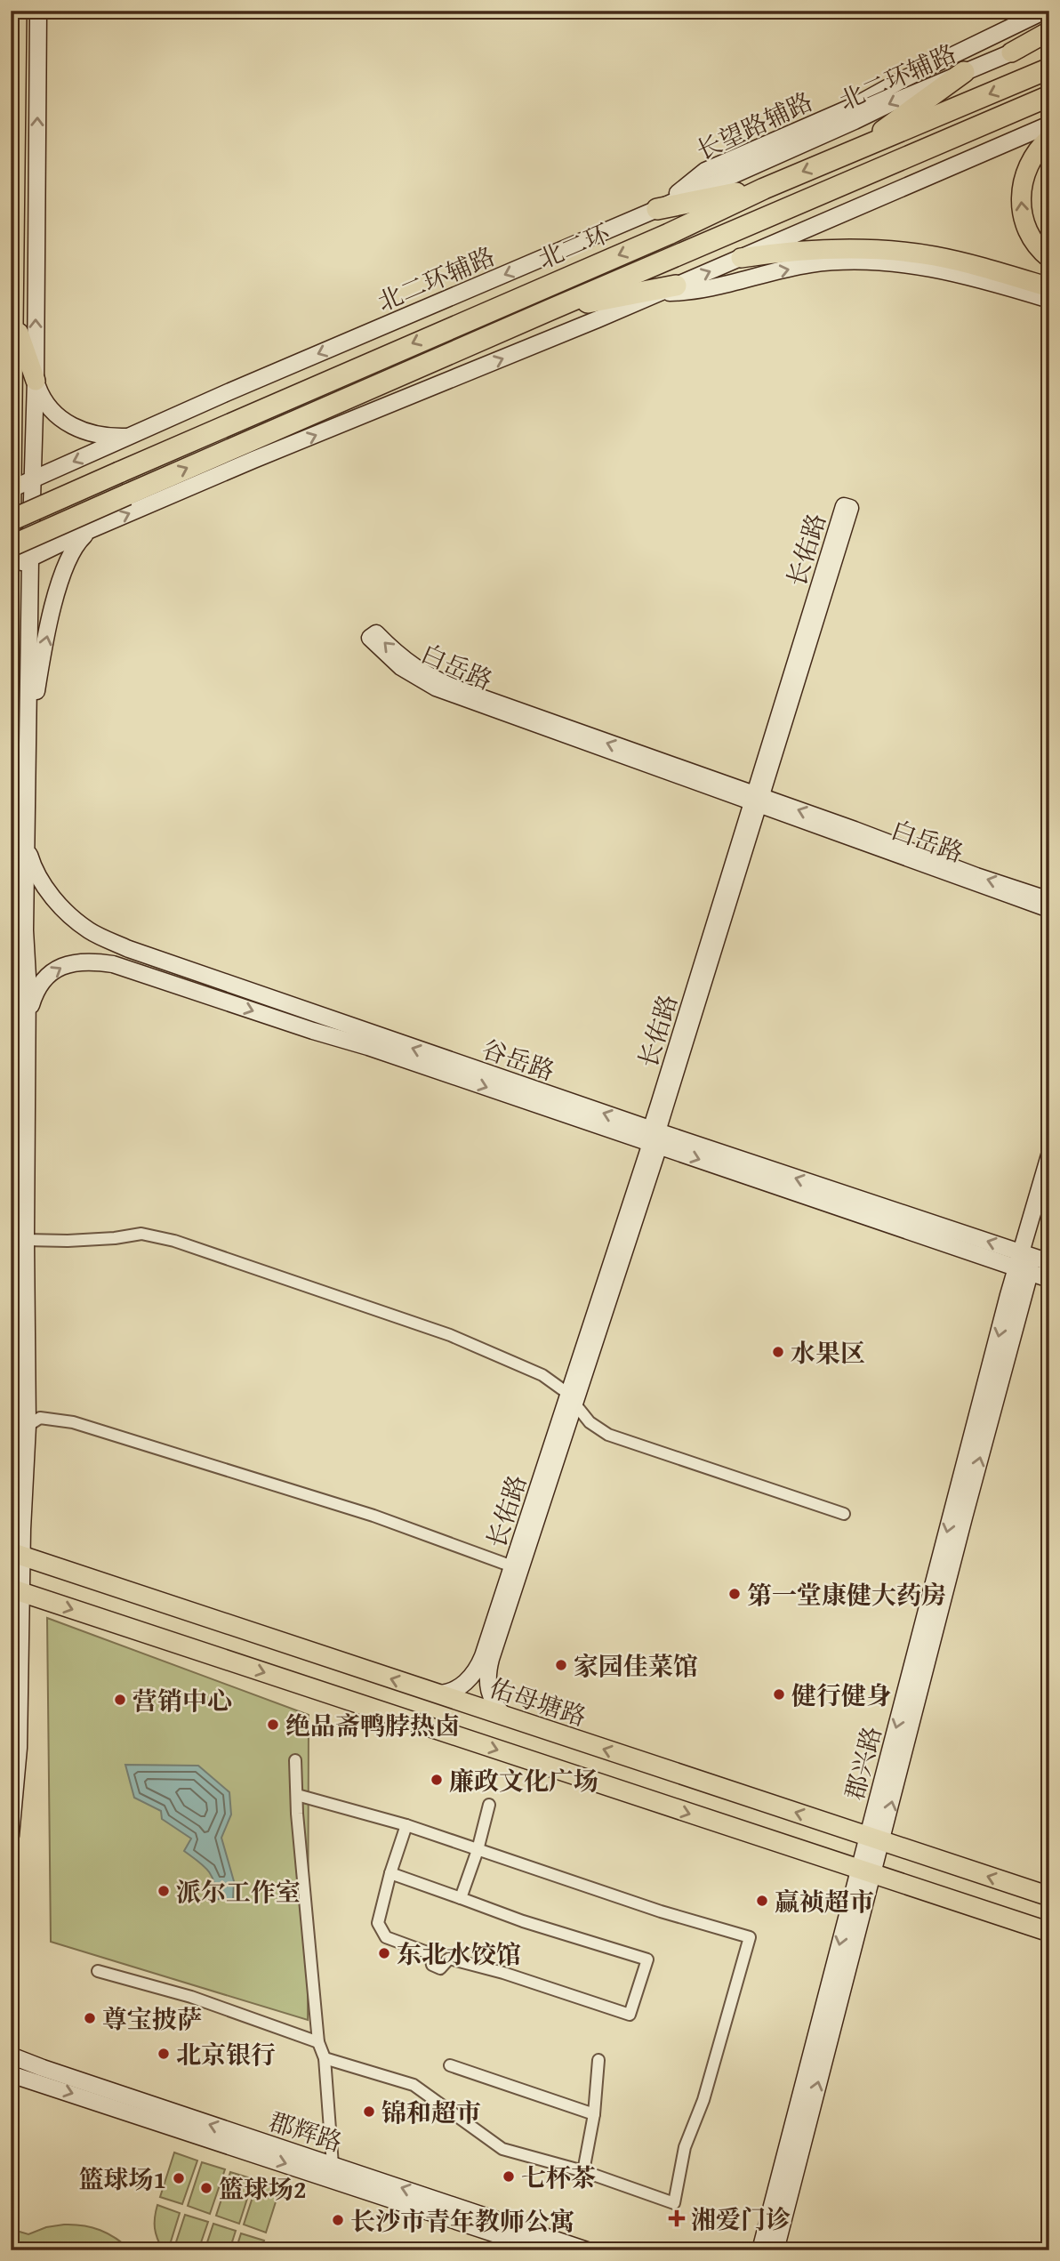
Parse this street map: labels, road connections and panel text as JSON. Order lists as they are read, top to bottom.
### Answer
{
  "streets": {
    "highway": ["北二环"],
    "main road": [
      "北二环辅路",
      "长望路辅路",
      "长佑路",
      "白岳路",
      "谷岳路",
      "佑母塘路",
      "郡兴路",
      "郡辉路"
    ]
  },
  "crossings": [
    ["北二环辅路", "长望路辅路"],
    ["长佑路", "白岳路"],
    ["长佑路", "谷岳路"],
    ["长佑路", "佑母塘路"],
    ["谷岳路", "郡兴路"],
    ["佑母塘路", "郡兴路"]
  ],
  "places": {
    "other": [
      "水果区",
      "第一堂康健大药房",
      "家园佳菜馆",
      "健行健身",
      "营销中心",
      "绝品斋鸭脖热卤",
      "廉政文化广场",
      "派尔工作室",
      "赢祯超市",
      "东北水饺馆",
      "尊宝披萨",
      "北京银行",
      "锦和超市",
      "七杯茶",
      "篮球场1",
      "篮球场2",
      "长沙市青年教师公寓"
    ],
    "health": ["湘爱门诊"]
  }
}
